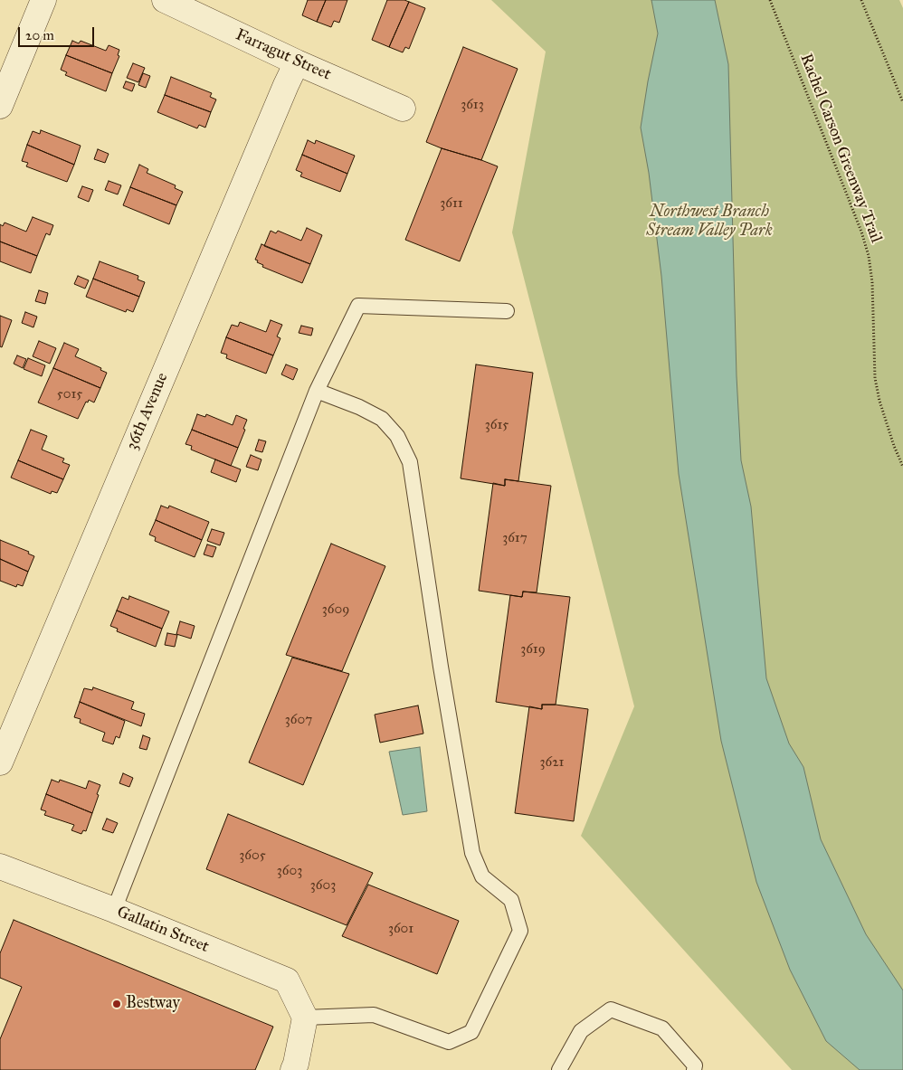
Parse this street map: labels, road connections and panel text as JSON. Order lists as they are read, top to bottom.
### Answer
{
  "streets": {
    "street": ["Farragut Street", "36th Avenue", "Gallatin Street"],
    "path": ["Rachel Carson Greenway Trail"]
  },
  "crossings": [
    ["Farragut Street", "36th Avenue"]
  ],
  "parks": ["Northwest Branch Stream Valley Park"],
  "places": ["Bestway"],
  "house_numbers": [
    "3613",
    "3611",
    "5015",
    "3615",
    "3617",
    "3609",
    "3619",
    "3607",
    "3621",
    "3605",
    "3603",
    "3603",
    "3601"
  ],
  "scale_bar": "20 m"
}
